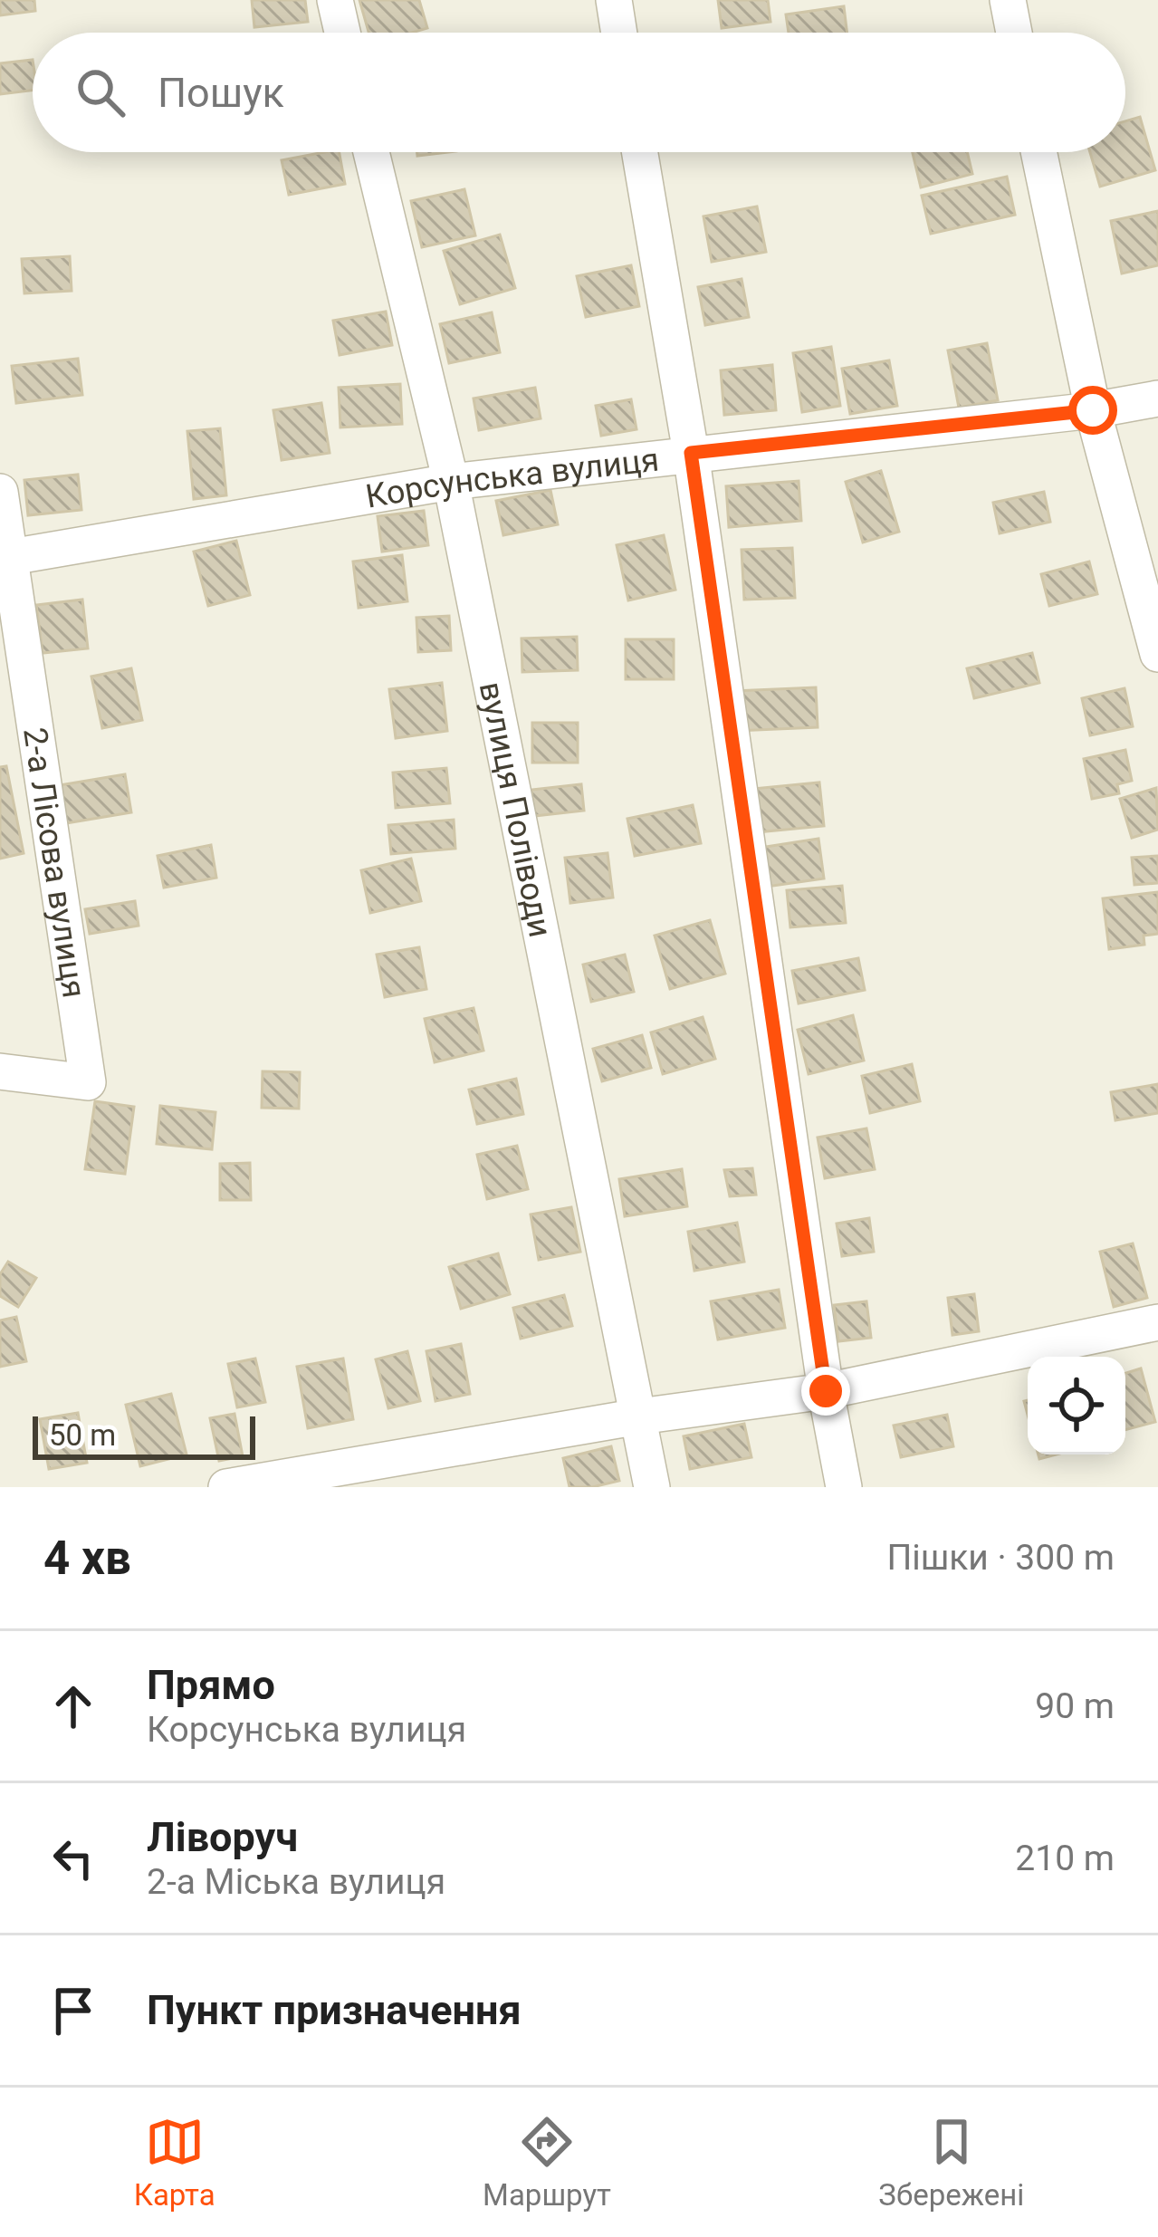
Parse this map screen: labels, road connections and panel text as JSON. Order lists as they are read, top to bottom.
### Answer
{
  "streets": {
    "street": ["Корсунська вулиця", "вулиця Поліводи", "2-а Лісова вулиця"]
  },
  "crossings": [
    ["Корсунська вулиця", "вулиця Поліводи"],
    ["Корсунська вулиця", "2-а Лісова вулиця"]
  ],
  "scale_bar": "50 m",
  "page": {
    "search": "Пошук",
    "scale": "50 m",
    "heading": ["4 хв", "Пішки · 300 m"],
    "list": [
      ["Прямо", "Корсунська вулиця", "90 m"],
      ["Ліворуч", "2-а Міська вулиця", "210 m"],
      "Пункт призначення"
    ],
    "nav": ["Карта", "Маршрут", "Збережені"]
  }
}
